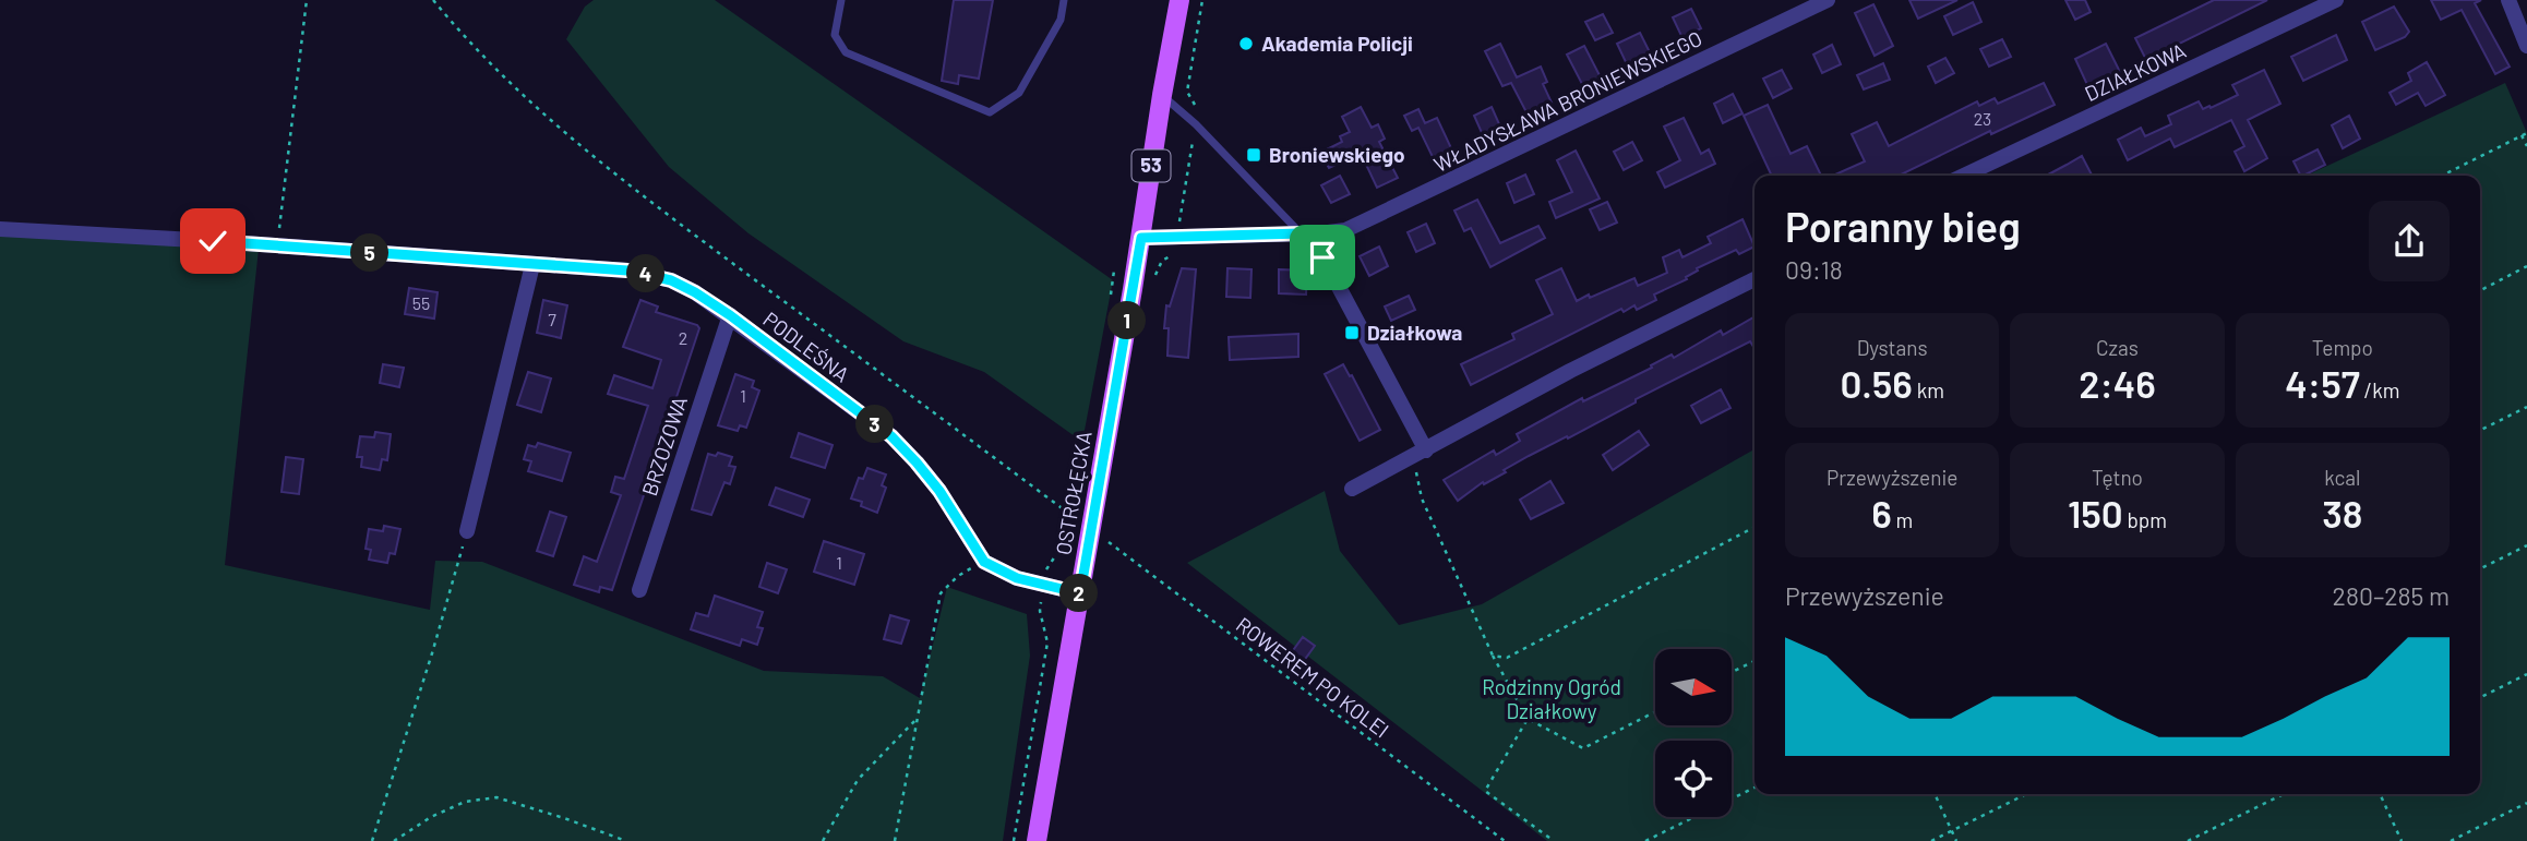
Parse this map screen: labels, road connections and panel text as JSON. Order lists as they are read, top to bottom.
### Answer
{
  "streets": {
    "main road": ["53", "OSTROŁĘCKA"],
    "street": [
      "DZIAŁKOWA",
      "WŁADYSŁAWA BRONIEWSKIEGO",
      "PODLEŚNA",
      "BRZOZOWA"
    ],
    "path": ["ROWEREM PO KOLEI"]
  },
  "crossings": [
    ["WŁADYSŁAWA BRONIEWSKIEGO", "53"],
    ["WŁADYSŁAWA BRONIEWSKIEGO", "OSTROŁĘCKA"],
    ["53", "OSTROŁĘCKA"],
    ["PODLEŚNA", "BRZOZOWA"]
  ],
  "parks": ["Rodzinny Ogród Działkowy"],
  "places": {
    "other": ["Akademia Policji"],
    "transit": ["Broniewskiego", "Działkowa"]
  },
  "house_numbers": [
    "23",
    "55",
    "7",
    "2",
    "1",
    "1"
  ],
  "north": "right",
  "page": {
    "heading": ["Poranny bieg", "09:18"],
    "pins": [
      "5",
      "4",
      "1",
      "3",
      "2"
    ],
    "stats": [
      ["Dystans", "0.56 km"],
      ["Czas", "2:46"],
      ["Tempo", "4:57 /km"],
      ["Przewyższenie", "6 m"],
      ["Tętno", "150 bpm"],
      ["kcal", "38"]
    ],
    "chart": ["Przewyższenie", "280–285 m"]
  }
}
